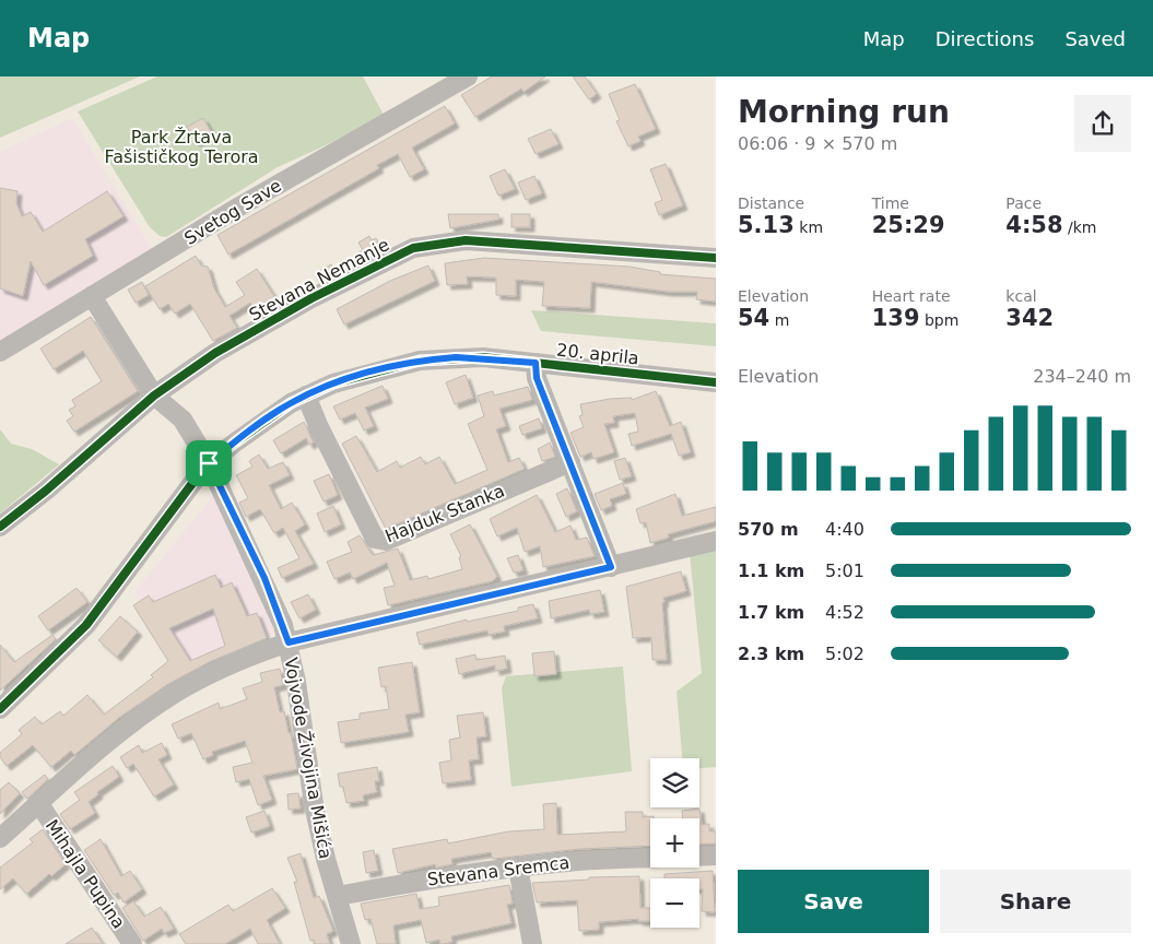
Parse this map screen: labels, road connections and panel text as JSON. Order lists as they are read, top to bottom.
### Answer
{
  "streets": {
    "street": [
      "Svetog Save",
      "Stevana Nemanje",
      "20. aprila",
      "Hajduk Stanka",
      "Vojvode Živojina Mišića",
      "Stevana Sremca",
      "Mihajla Pupina"
    ]
  },
  "crossings": [
    ["Svetog Save", "Vojvode Živojina Mišića"],
    ["Stevana Nemanje", "Vojvode Živojina Mišića"],
    ["20. aprila", "Hajduk Stanka"],
    ["20. aprila", "Vojvode Živojina Mišića"],
    ["Vojvode Živojina Mišića", "Stevana Sremca"]
  ],
  "parks": ["Park Žrtava Fašističkog Terora"],
  "page": {
    "header": "Map",
    "nav": ["Map", "Directions", "Saved"],
    "heading": ["Morning run", "06:06 · 9 × 570 m"],
    "stats": [
      ["Distance", "5.13 km"],
      ["Time", "25:29"],
      ["Pace", "4:58 /km"],
      ["Elevation", "54 m"],
      ["Heart rate", "139 bpm"],
      ["kcal", "342"]
    ],
    "chart": ["Elevation", "234–240 m"],
    "list": [
      {
        "name": "570 m",
        "note": "4:40"
      },
      {
        "name": "1.1 km",
        "note": "5:01"
      },
      {
        "name": "1.7 km",
        "note": "4:52"
      },
      {
        "name": "2.3 km",
        "note": "5:02"
      }
    ],
    "map_buttons": ["+", "−"],
    "buttons": ["Save", "Share"]
  }
}
